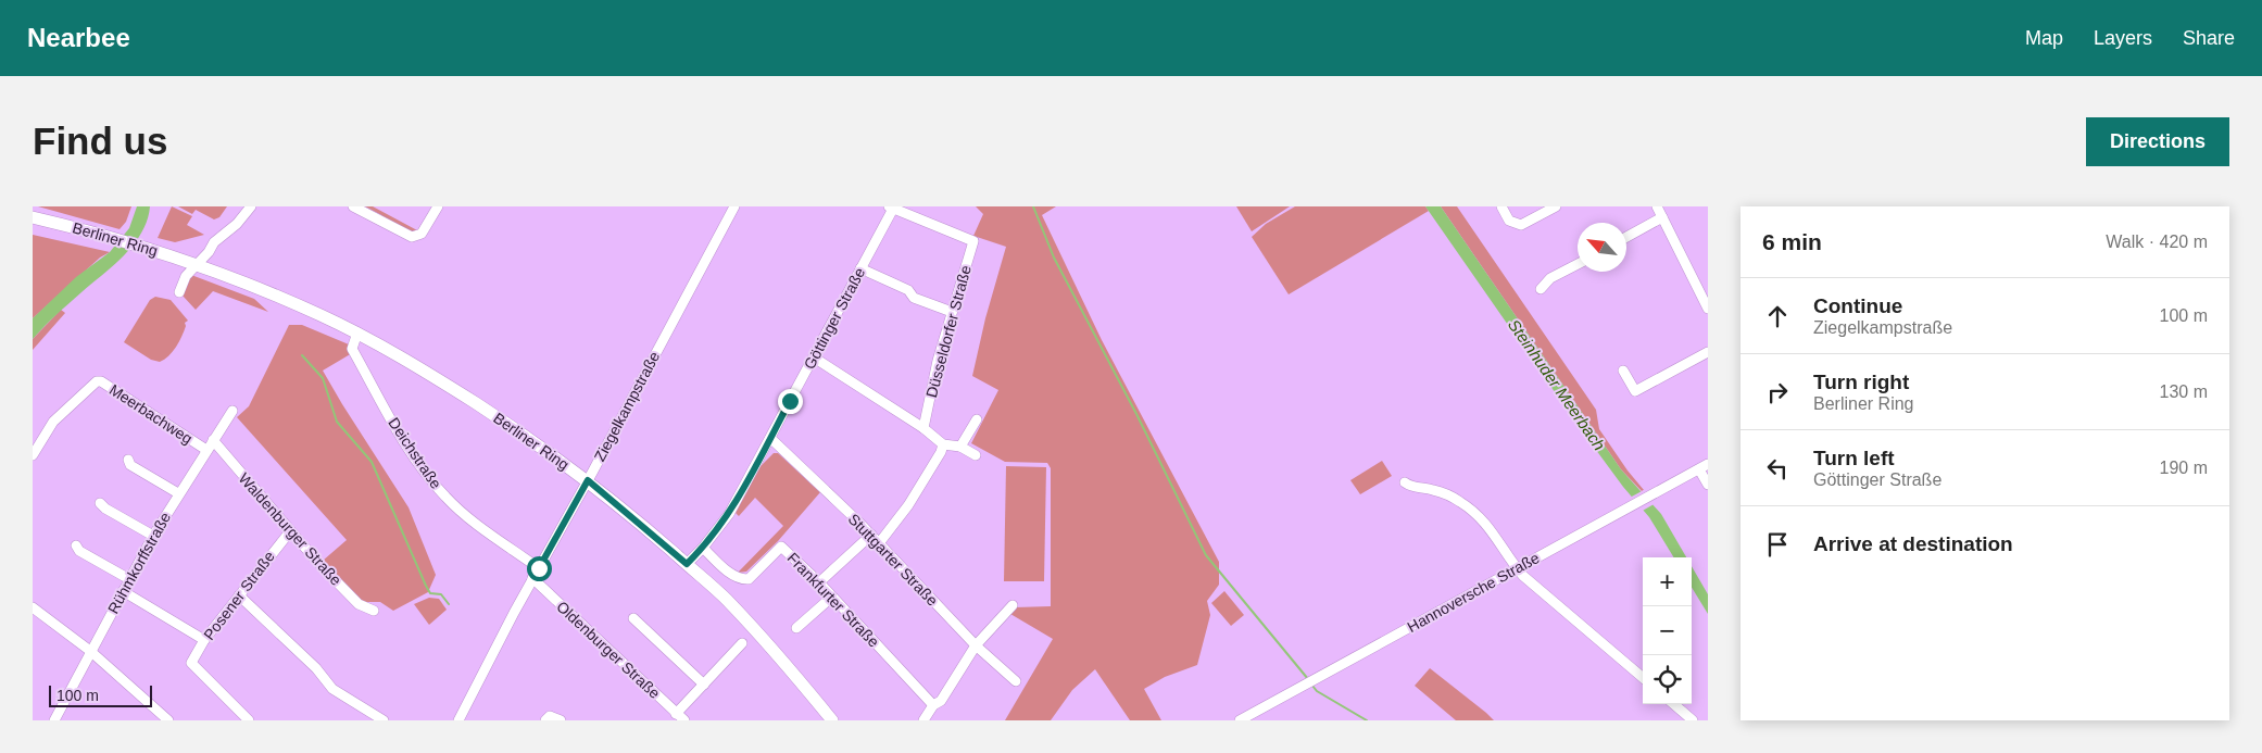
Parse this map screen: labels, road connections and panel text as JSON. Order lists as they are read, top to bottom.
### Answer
{
  "streets": {
    "main road": ["Berliner Ring"],
    "street": [
      "Göttinger Straße",
      "Düsseldorfer Straße",
      "Ziegelkampstraße",
      "Meerbachweg",
      "Deichstraße",
      "Waldenburger Straße",
      "Stuttgarter Straße",
      "Rühmkorffstraße",
      "Hannoversche Straße",
      "Posener Straße",
      "Frankfurter Straße",
      "Oldenburger Straße"
    ]
  },
  "crossings": [
    ["Berliner Ring", "Göttinger Straße"],
    ["Berliner Ring", "Ziegelkampstraße"],
    ["Berliner Ring", "Deichstraße"],
    ["Göttinger Straße", "Düsseldorfer Straße"],
    ["Göttinger Straße", "Stuttgarter Straße"],
    ["Göttinger Straße", "Frankfurter Straße"],
    ["Ziegelkampstraße", "Deichstraße"],
    ["Ziegelkampstraße", "Oldenburger Straße"],
    ["Meerbachweg", "Rühmkorffstraße"],
    ["Waldenburger Straße", "Rühmkorffstraße"],
    ["Waldenburger Straße", "Posener Straße"]
  ],
  "water": ["Steinhuder Meerbach"],
  "scale_bar": "100 m",
  "north": "top left",
  "page": {
    "header": "Nearbee",
    "nav": ["Map", "Layers", "Share"],
    "buttons": "Directions",
    "title": "Find us",
    "heading": ["6 min", "Walk · 420 m"],
    "list": [
      ["Continue", "Ziegelkampstraße", "100 m"],
      ["Turn right", "Berliner Ring", "130 m"],
      ["Turn left", "Göttinger Straße", "190 m"],
      "Arrive at destination"
    ],
    "map_buttons": ["+", "−"],
    "scale": "100 m"
  }
}
